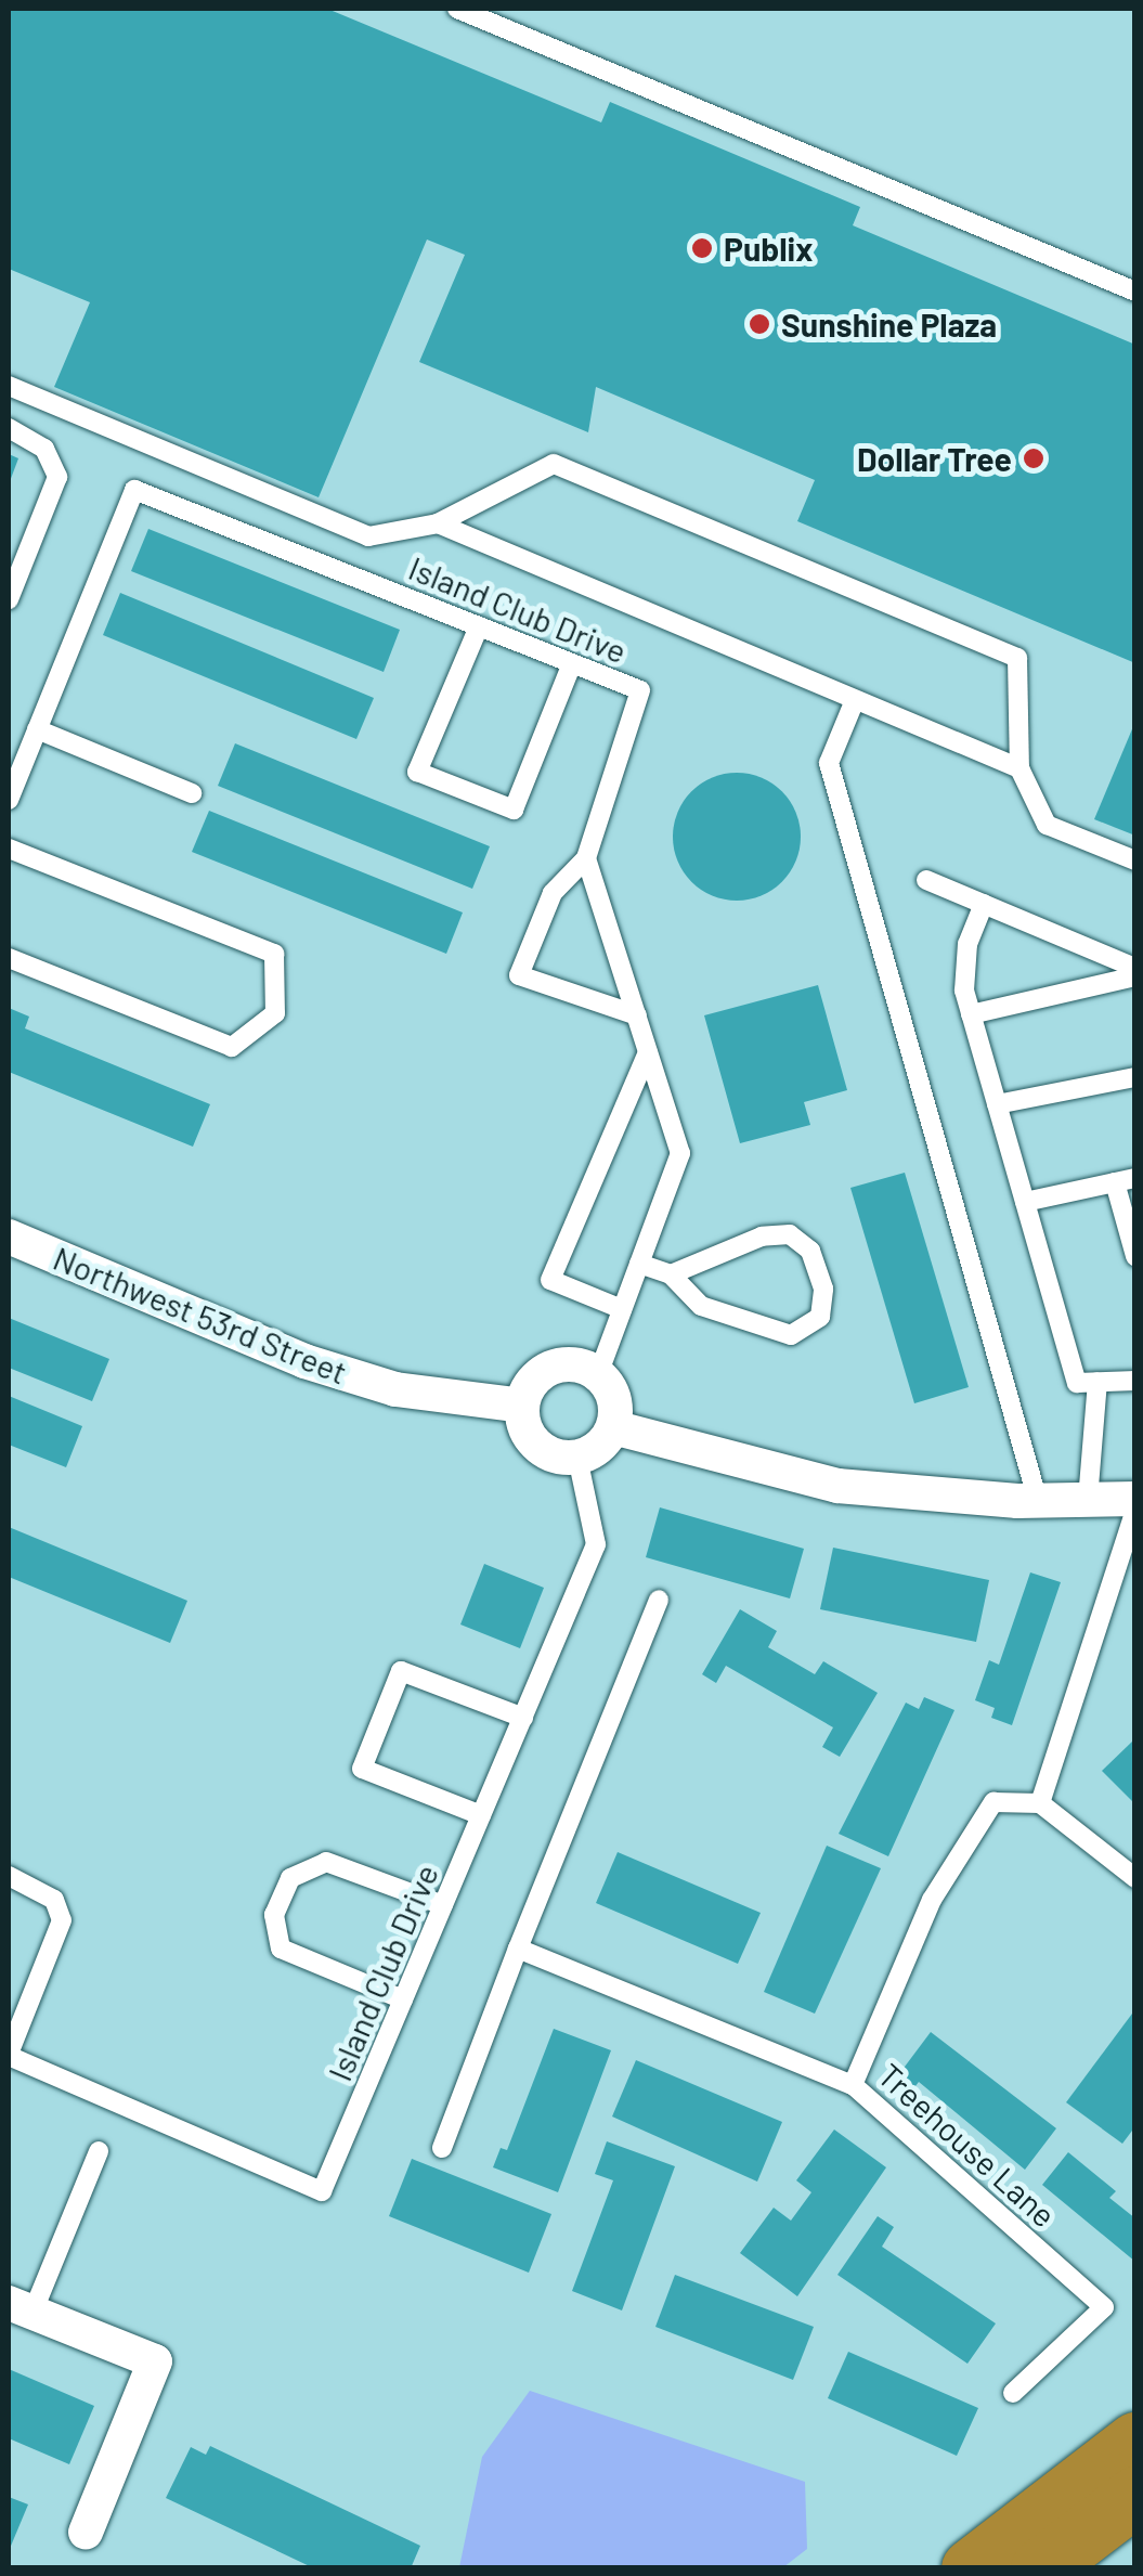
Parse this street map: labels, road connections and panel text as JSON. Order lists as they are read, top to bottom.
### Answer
{
  "streets": {
    "street": ["Northwest 53rd Street"],
    "lane": ["Island Club Drive", "Treehouse Lane"]
  },
  "crossings": [
    ["Island Club Drive", "Northwest 53rd Street"]
  ],
  "places": ["Publix", "Sunshine Plaza", "Dollar Tree"]
}
